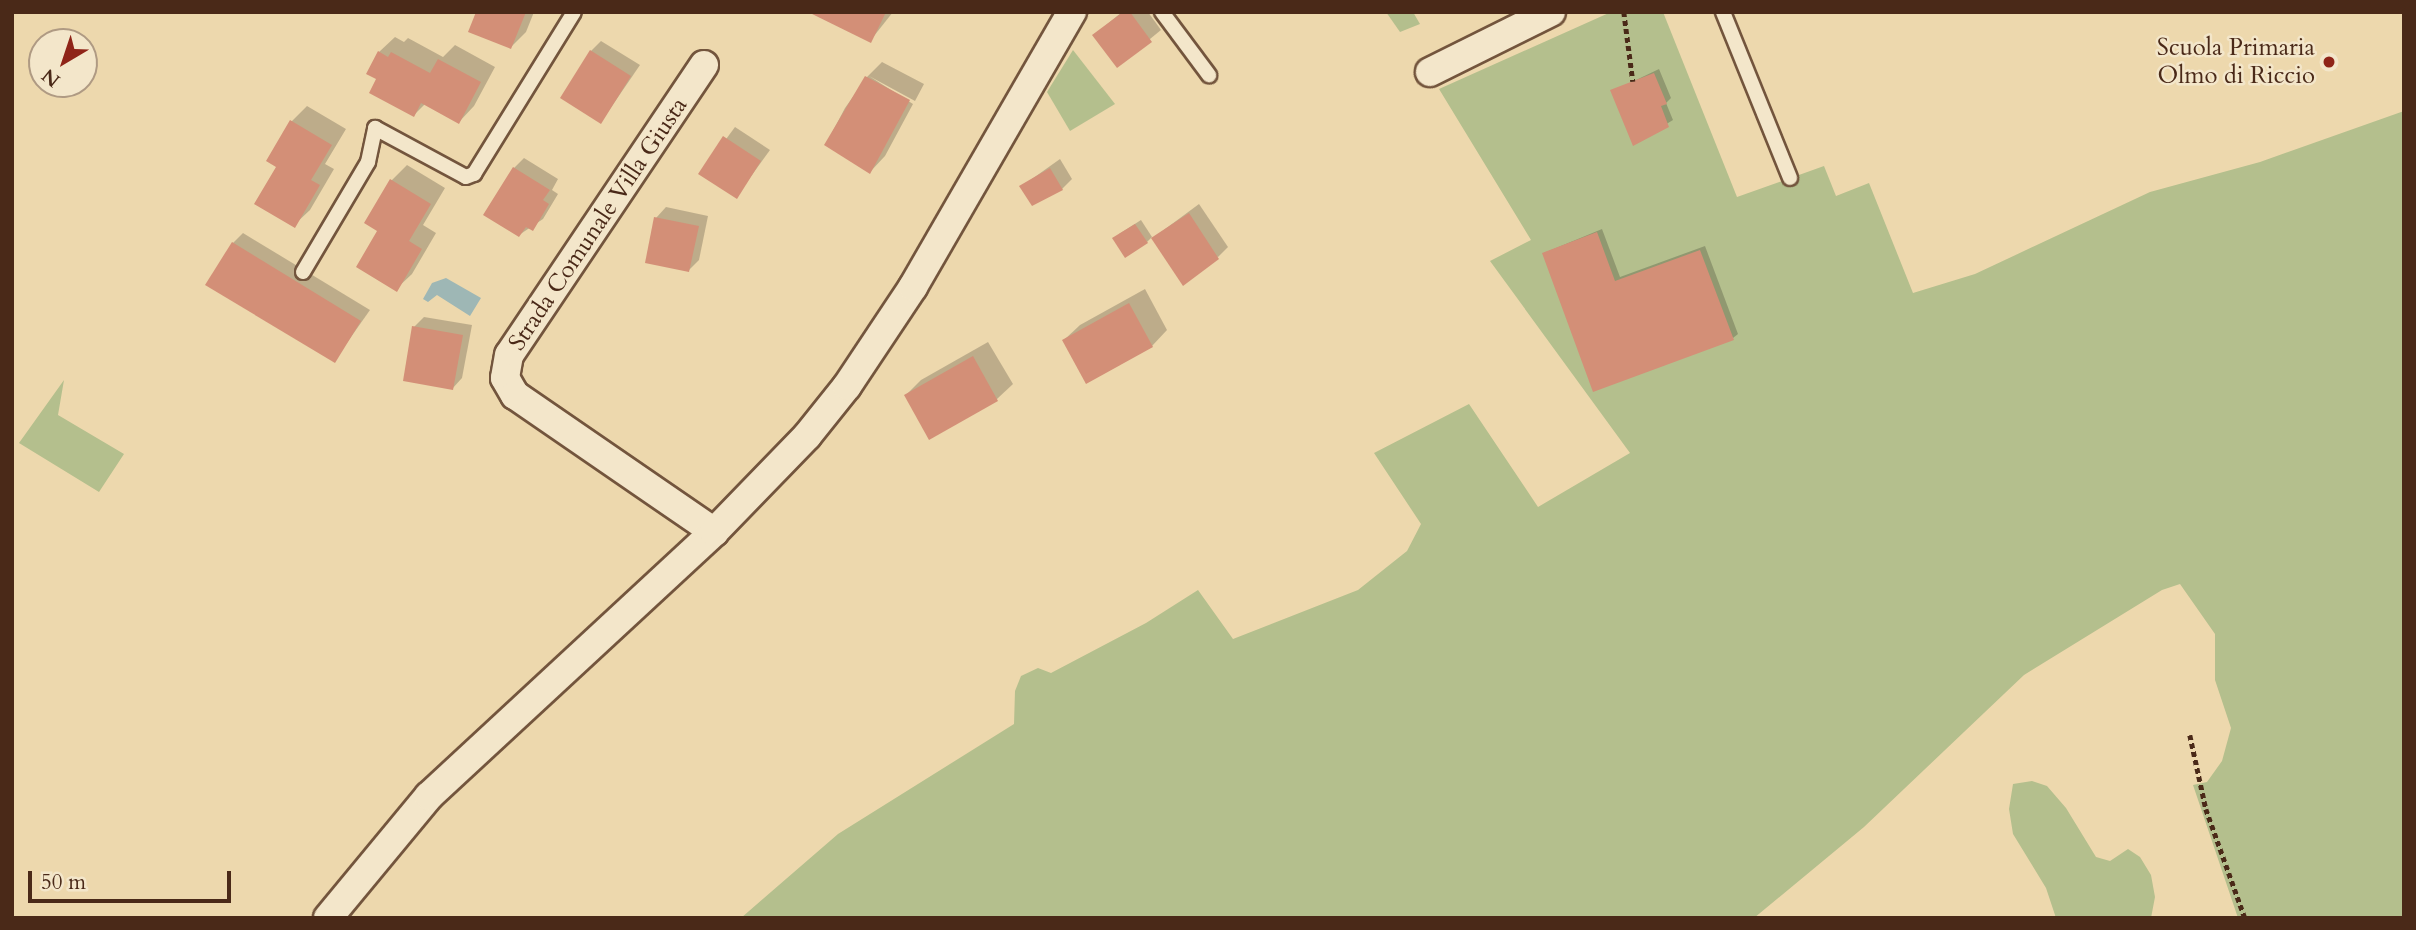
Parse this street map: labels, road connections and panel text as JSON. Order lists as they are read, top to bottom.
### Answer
{
  "streets": {
    "street": ["Strada Comunale Villa Giusta"]
  },
  "places": ["Scuola Primaria Olmo di Riccio"],
  "scale_bar": "50 m",
  "north": "bottom left"
}
